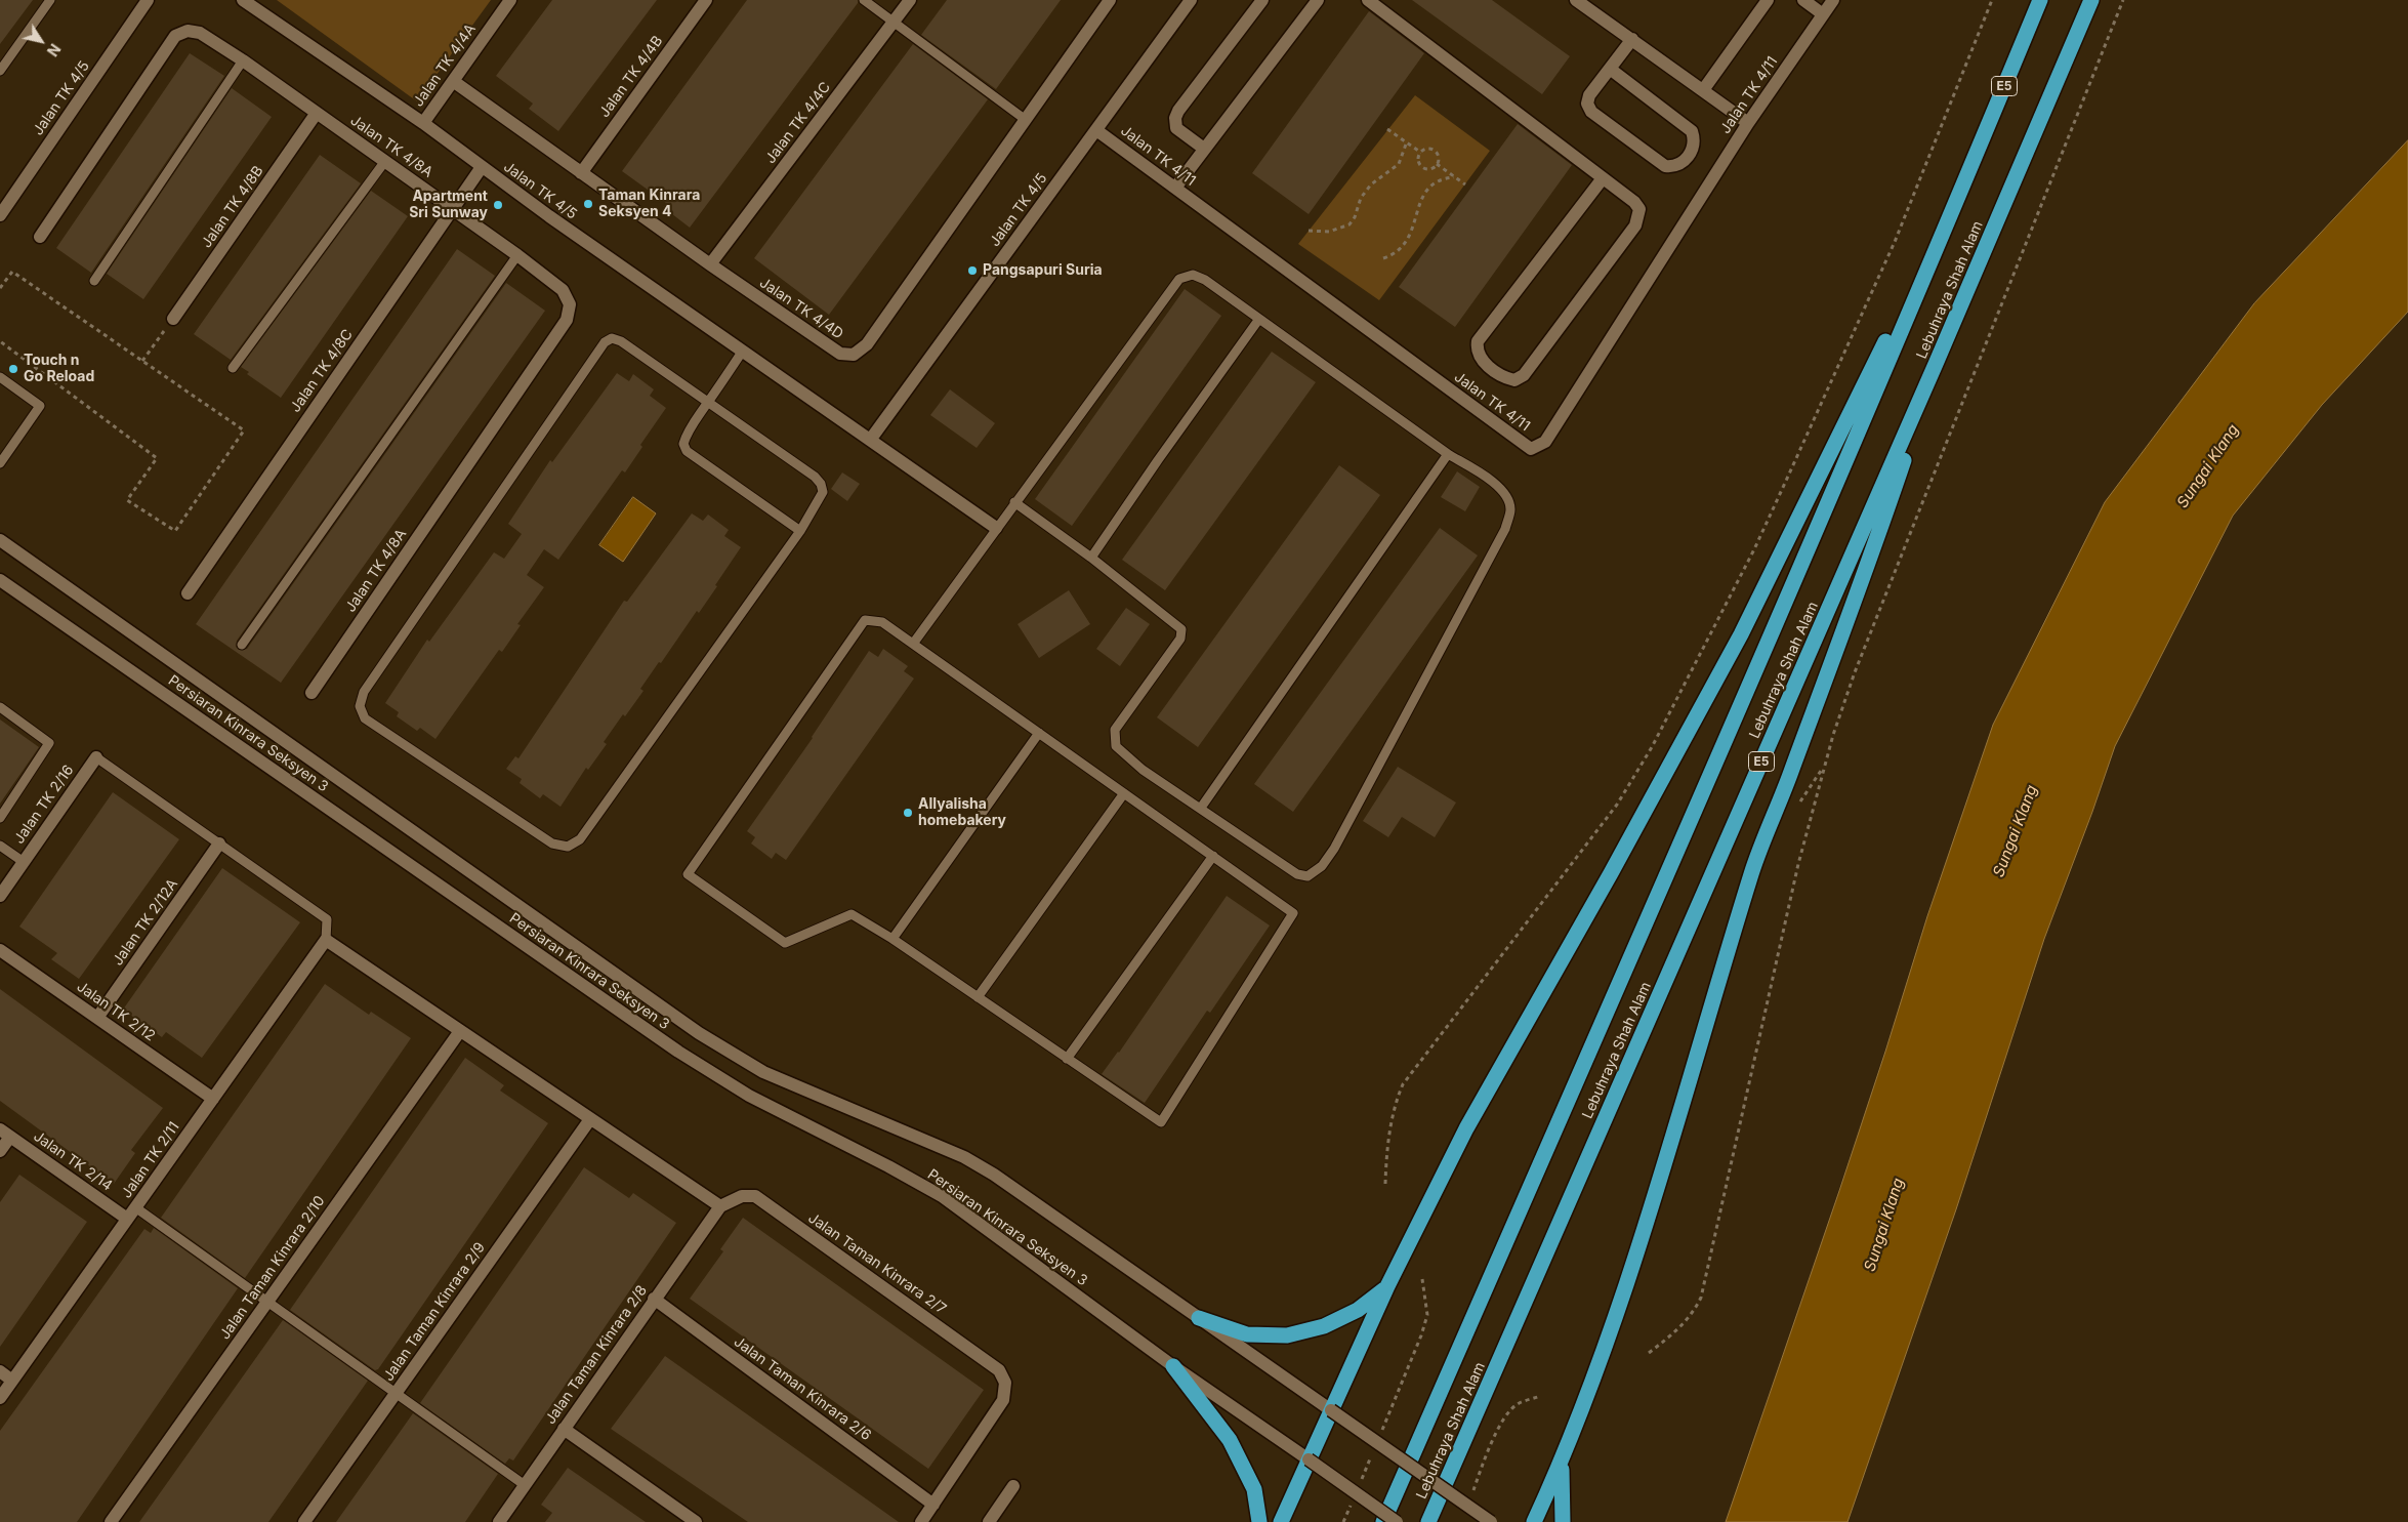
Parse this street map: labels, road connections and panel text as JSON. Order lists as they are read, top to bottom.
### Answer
{
  "streets": {
    "highway": ["E5", "Lebuhraya Shah Alam"],
    "street": [
      "Jalan TK 4/4A",
      "Jalan TK 4/4B",
      "Jalan TK 4/11",
      "Jalan TK 4/5",
      "Jalan TK 4/4C",
      "Jalan TK 4/8A",
      "Jalan TK 4/8B",
      "Jalan TK 4/4D",
      "Jalan TK 4/8C",
      "Persiaran Kinrara Seksyen 3",
      "Jalan TK 2/16",
      "Jalan TK 2/12A",
      "Jalan TK 2/12",
      "Jalan TK 2/11",
      "Jalan TK 2/14",
      "Jalan Taman Kinrara 2/7",
      "Jalan Taman Kinrara 2/10",
      "Jalan Taman Kinrara 2/9",
      "Jalan Taman Kinrara 2/8",
      "Jalan Taman Kinrara 2/6"
    ]
  },
  "crossings": [
    ["Jalan TK 4/4A", "Jalan TK 4/5"],
    ["Jalan TK 4/4A", "Jalan TK 4/4D"],
    ["Jalan TK 4/4B", "Jalan TK 4/4D"],
    ["Jalan TK 4/11", "Jalan TK 4/5"],
    ["Jalan TK 4/5", "Jalan TK 4/8C"],
    ["Jalan TK 4/4C", "Jalan TK 4/4D"],
    ["Jalan TK 4/8A", "Jalan TK 4/8B"],
    ["Jalan TK 4/8A", "Jalan TK 4/8C"],
    ["Jalan TK 2/12A", "Jalan TK 2/12"],
    ["Jalan TK 2/12", "Jalan TK 2/11"],
    ["Jalan TK 2/11", "Jalan TK 2/14"],
    ["Jalan Taman Kinrara 2/7", "Jalan Taman Kinrara 2/8"],
    ["Jalan Taman Kinrara 2/7", "Jalan Taman Kinrara 2/6"],
    ["Jalan Taman Kinrara 2/8", "Jalan Taman Kinrara 2/6"]
  ],
  "water": ["Sungai Klang"],
  "places": [
    "Taman Kinrara Seksyen 4",
    "Apartment Sri Sunway",
    "Pangsapuri Suria",
    "Touch n Go Reload",
    "Allyalisha homebakery"
  ],
  "north": "bottom right"
}
